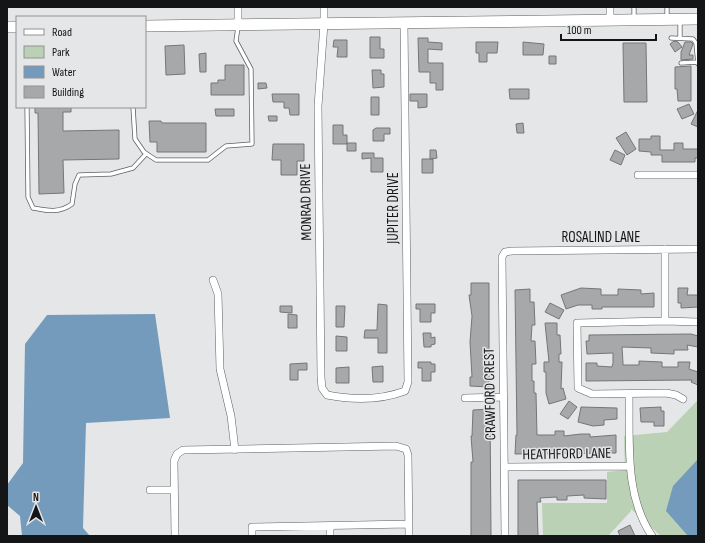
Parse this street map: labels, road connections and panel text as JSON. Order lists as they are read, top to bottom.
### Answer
{
  "streets": {
    "street": [
      "MONRAD DRIVE",
      "JUPITER DRIVE",
      "ROSALIND LANE",
      "CRAWFORD CREST",
      "HEATHFORD LANE"
    ]
  },
  "crossings": [
    ["MONRAD DRIVE", "JUPITER DRIVE"],
    ["ROSALIND LANE", "CRAWFORD CREST"],
    ["CRAWFORD CREST", "HEATHFORD LANE"]
  ],
  "legend": [
    "Road",
    "Park",
    "Water",
    "Building"
  ],
  "scale_bar": "100 m",
  "north": "top"
}
